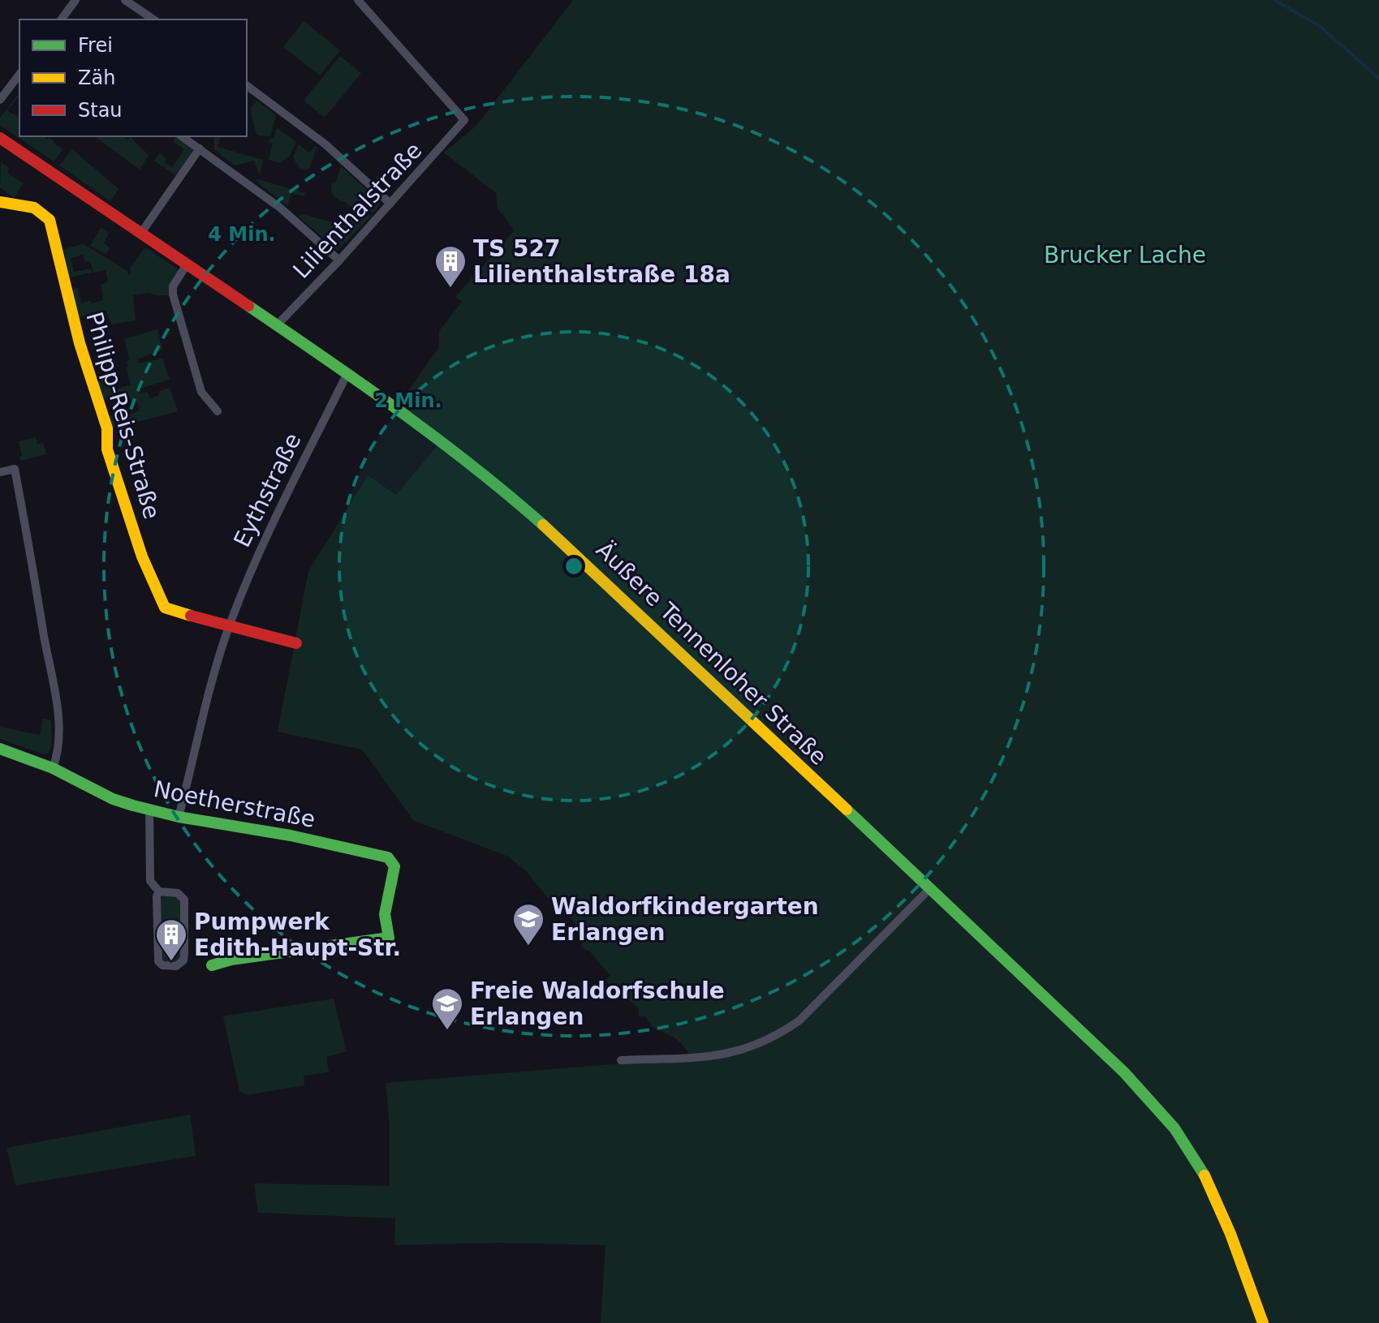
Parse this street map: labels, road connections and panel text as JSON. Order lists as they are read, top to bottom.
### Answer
{
  "streets": {
    "street": [
      "Lilienthalstraße",
      "Philipp-Reis-Straße",
      "Eythstraße",
      "Äußere Tennenloher Straße",
      "Noetherstraße"
    ]
  },
  "crossings": [
    ["Lilienthalstraße", "Äußere Tennenloher Straße"],
    ["Philipp-Reis-Straße", "Eythstraße"],
    ["Eythstraße", "Äußere Tennenloher Straße"],
    ["Eythstraße", "Noetherstraße"]
  ],
  "parks": ["Brucker Lache"],
  "places": {
    "building": ["TS 527 Lilienthalstraße 18a", "Pumpwerk Edith-Haupt-Str."],
    "school or university": ["Waldorfkindergarten Erlangen", "Freie Waldorfschule Erlangen"]
  },
  "legend": ["Frei", "Zäh", "Stau"],
  "rings": ["4 Min.", "2 Min."]
}
